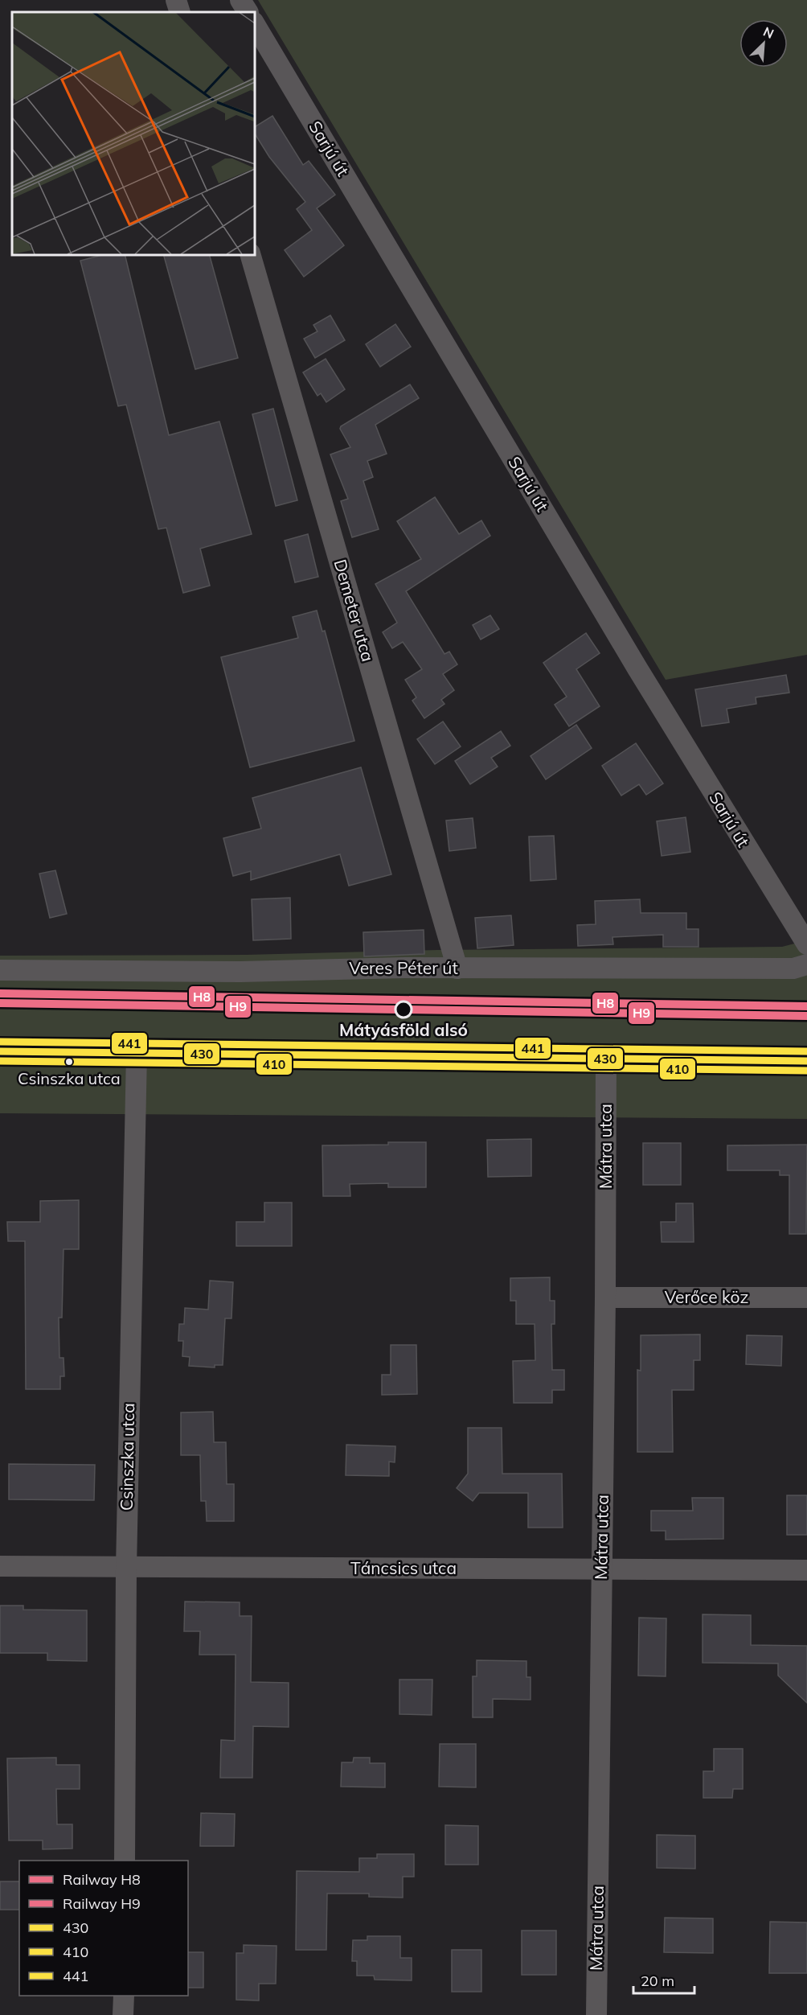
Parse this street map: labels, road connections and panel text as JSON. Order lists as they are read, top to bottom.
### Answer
{
  "streets": {
    "street": [
      "Sarjú út",
      "Demeter utca",
      "Veres Péter út",
      "Mátra utca",
      "Verőce köz",
      "Csinszka utca",
      "Táncsics utca"
    ]
  },
  "crossings": [
    ["Demeter utca", "Veres Péter út"],
    ["Mátra utca", "Verőce köz"],
    ["Mátra utca", "Táncsics utca"],
    ["Csinszka utca", "Táncsics utca"]
  ],
  "places": ["Mátyásföld alsó", "Csinszka utca"],
  "lines": [
    "rail line H8",
    "rail line H9",
    "transit line 441",
    "transit line 430",
    "transit line 410"
  ],
  "legend": [
    "Railway H8",
    "Railway H9",
    "430",
    "410",
    "441"
  ],
  "scale_bar": "20 m",
  "north": "top right"
}
